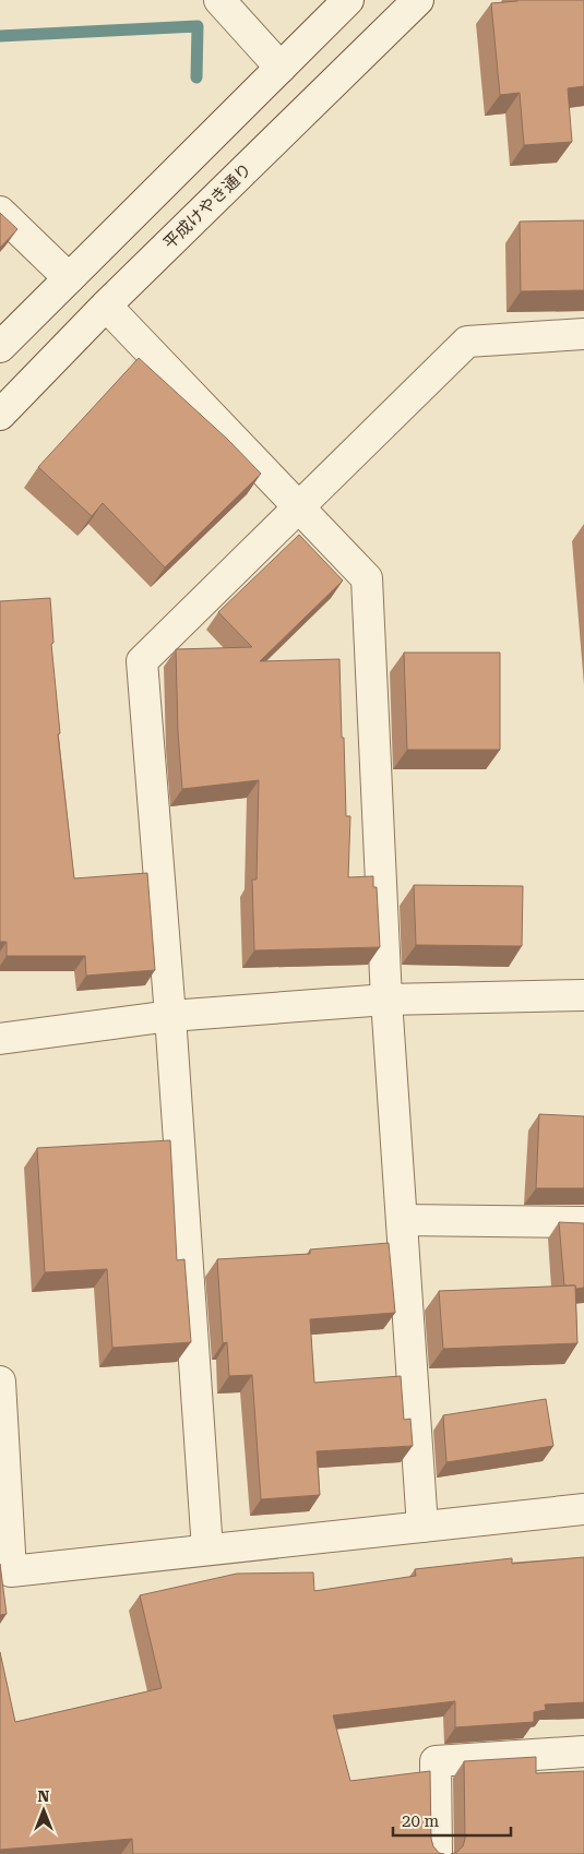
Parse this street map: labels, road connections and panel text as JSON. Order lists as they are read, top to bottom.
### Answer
{
  "streets": {
    "street": ["平成けやき通り"]
  },
  "scale_bar": "20 m",
  "north": "top"
}
